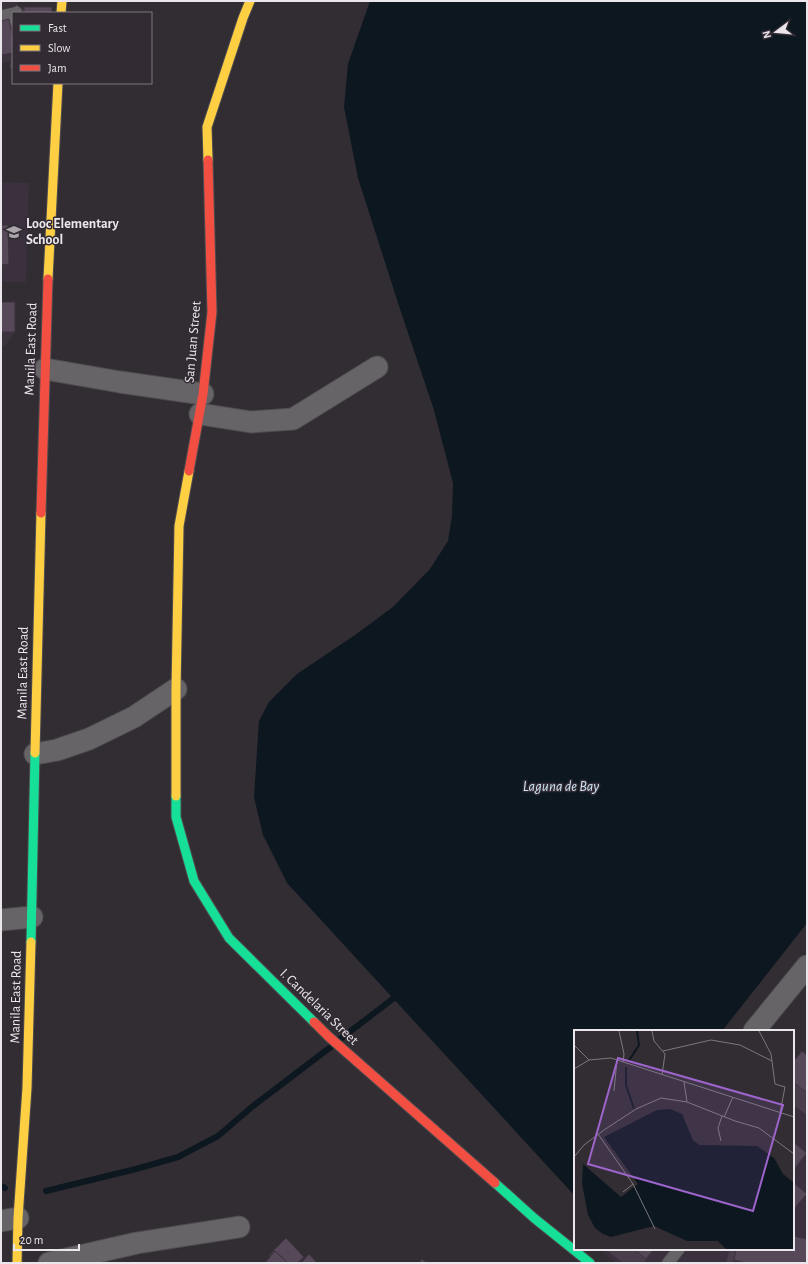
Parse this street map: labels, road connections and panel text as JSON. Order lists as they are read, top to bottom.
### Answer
{
  "streets": {
    "street": ["San Juan Street", "Manila East Road", "I. Candelaria Street"]
  },
  "crossings": [
    ["San Juan Street", "I. Candelaria Street"]
  ],
  "water": ["Laguna de Bay"],
  "places": {
    "school or university": ["Looc Elementary School"]
  },
  "legend": ["Fast", "Slow", "Jam"],
  "scale_bar": "20 m",
  "north": "left"
}
